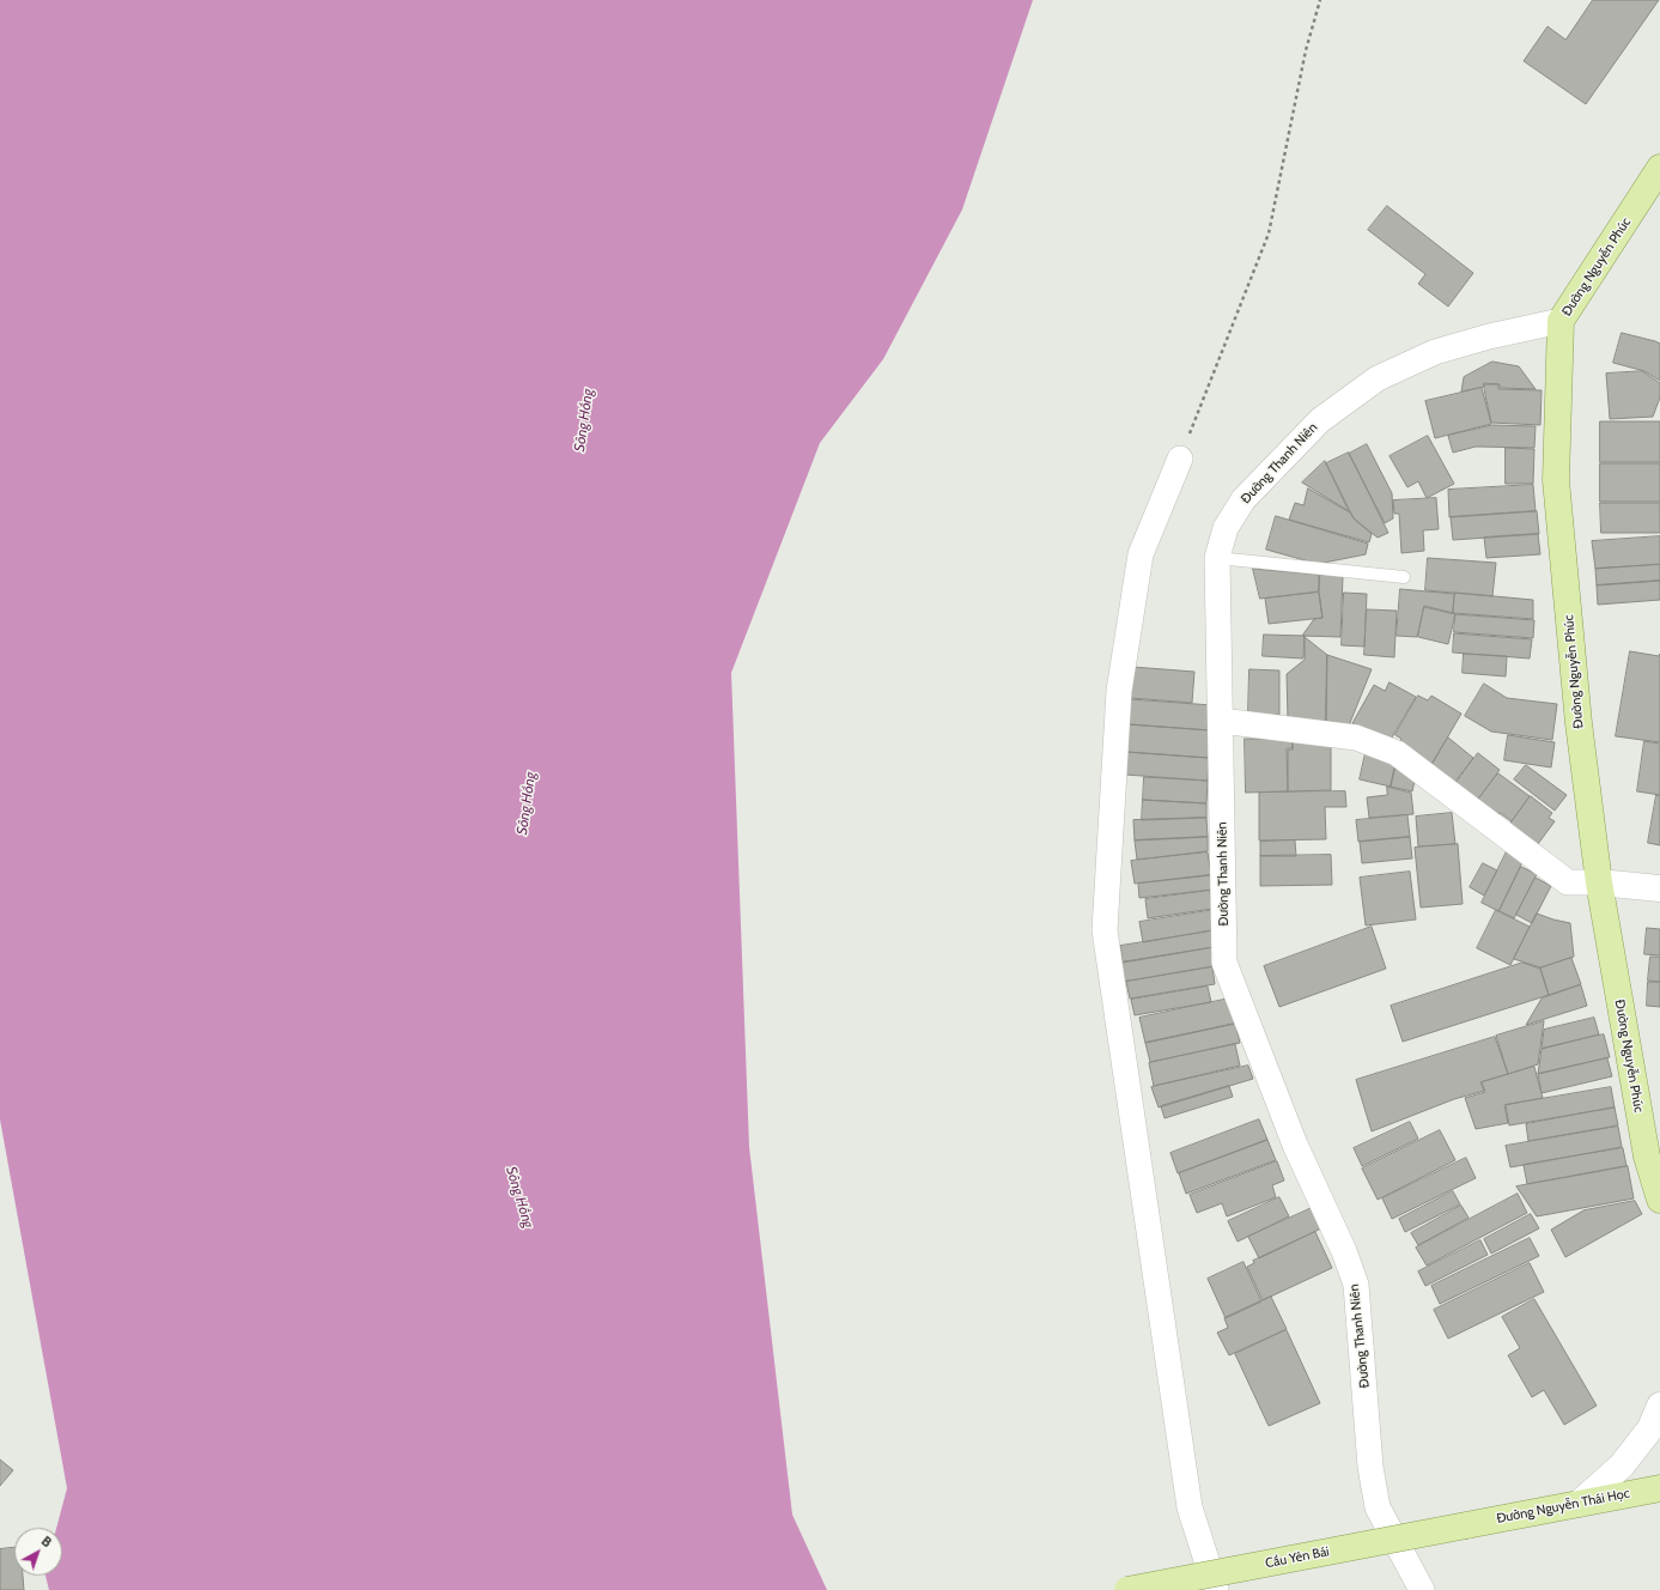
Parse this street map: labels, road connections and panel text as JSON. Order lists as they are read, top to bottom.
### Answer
{
  "streets": {
    "main road": ["Đường Nguyễn Phúc", "Đường Nguyễn Thái Học", "Cầu Yên Bái"],
    "street": ["Đường Thanh Niên"]
  },
  "crossings": [
    ["Đường Nguyễn Phúc", "Đường Thanh Niên"],
    ["Đường Nguyễn Thái Học", "Cầu Yên Bái"]
  ],
  "water": ["Sông Hồng"],
  "north": "top right"
}
